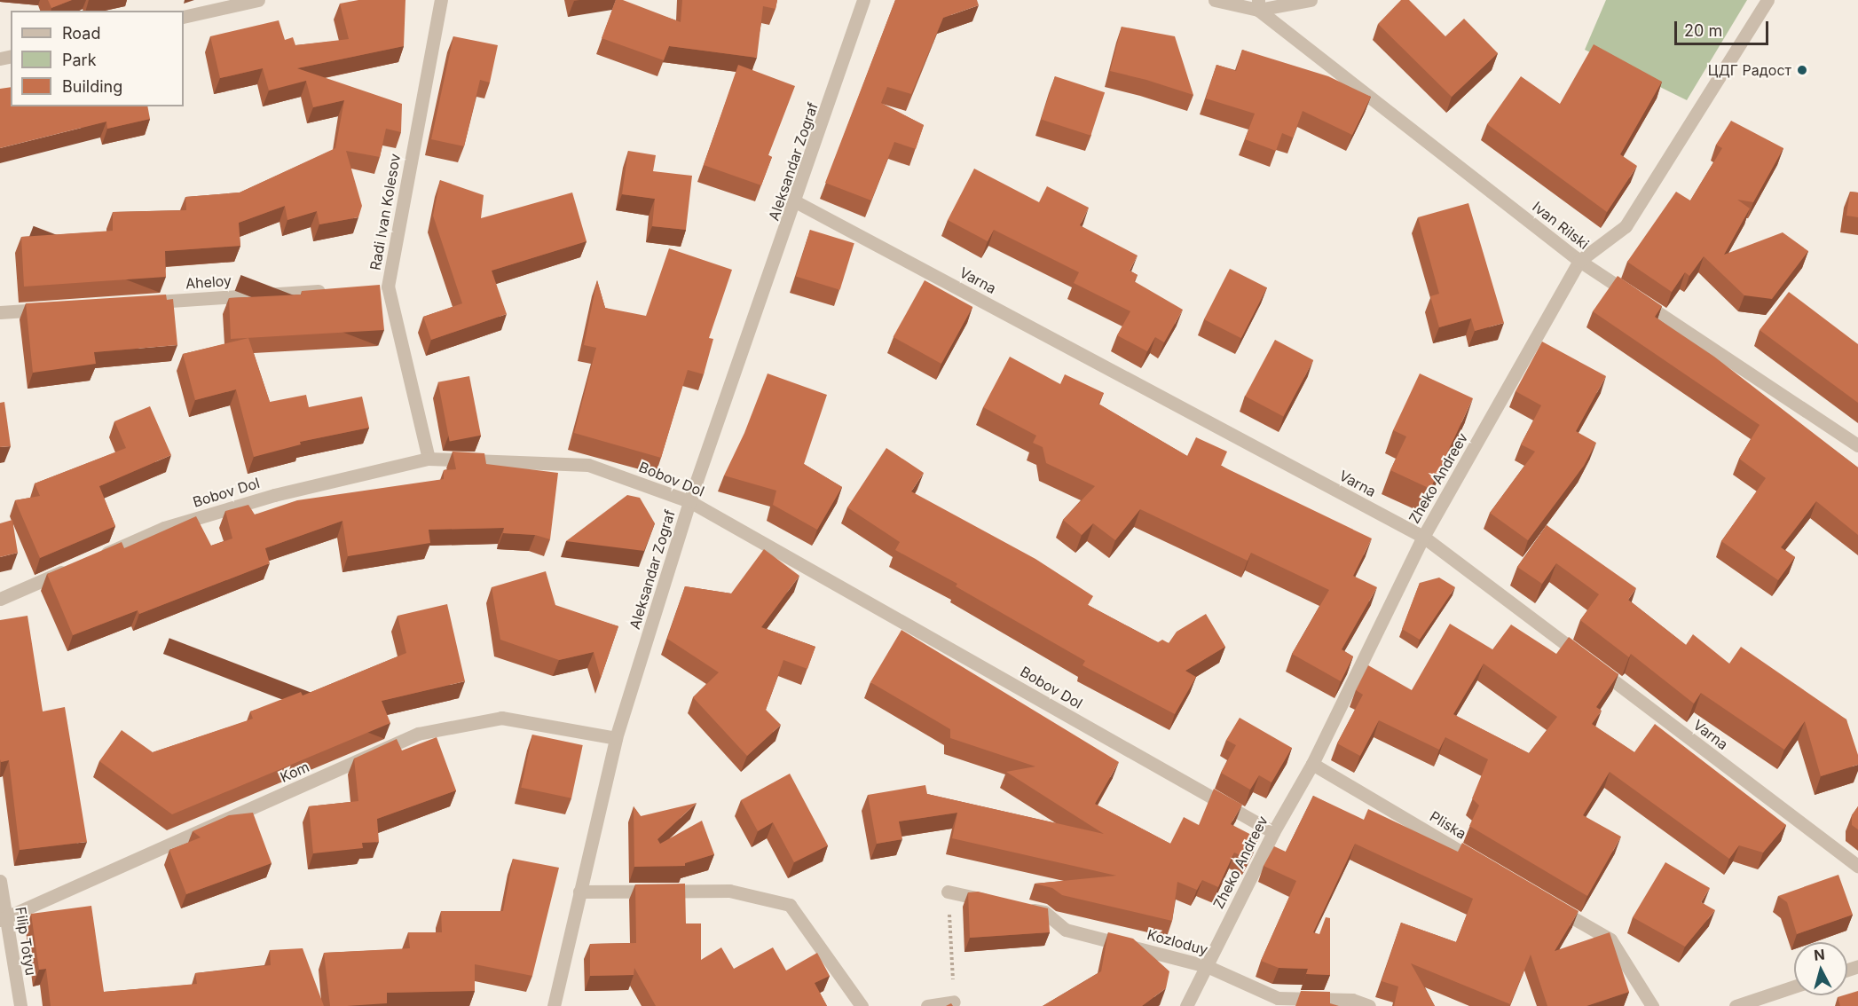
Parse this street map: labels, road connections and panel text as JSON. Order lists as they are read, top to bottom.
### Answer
{
  "streets": {
    "street": [
      "Aleksandar Zograf",
      "Radi Ivan Kolesov",
      "Ivan Rilski",
      "Varna",
      "Aheloy",
      "Zheko Andreev",
      "Bobov Dol",
      "Kom",
      "Pliska",
      "Filip Totyu",
      "Kozloduy"
    ]
  },
  "crossings": [
    ["Aleksandar Zograf", "Varna"],
    ["Aleksandar Zograf", "Bobov Dol"],
    ["Aleksandar Zograf", "Kom"],
    ["Radi Ivan Kolesov", "Bobov Dol"],
    ["Ivan Rilski", "Zheko Andreev"],
    ["Varna", "Zheko Andreev"],
    ["Zheko Andreev", "Bobov Dol"],
    ["Zheko Andreev", "Pliska"],
    ["Zheko Andreev", "Kozloduy"],
    ["Kom", "Filip Totyu"]
  ],
  "places": ["ЦДГ Радост"],
  "legend": ["Road", "Park", "Building"],
  "scale_bar": "20 m",
  "north": "top"
}
